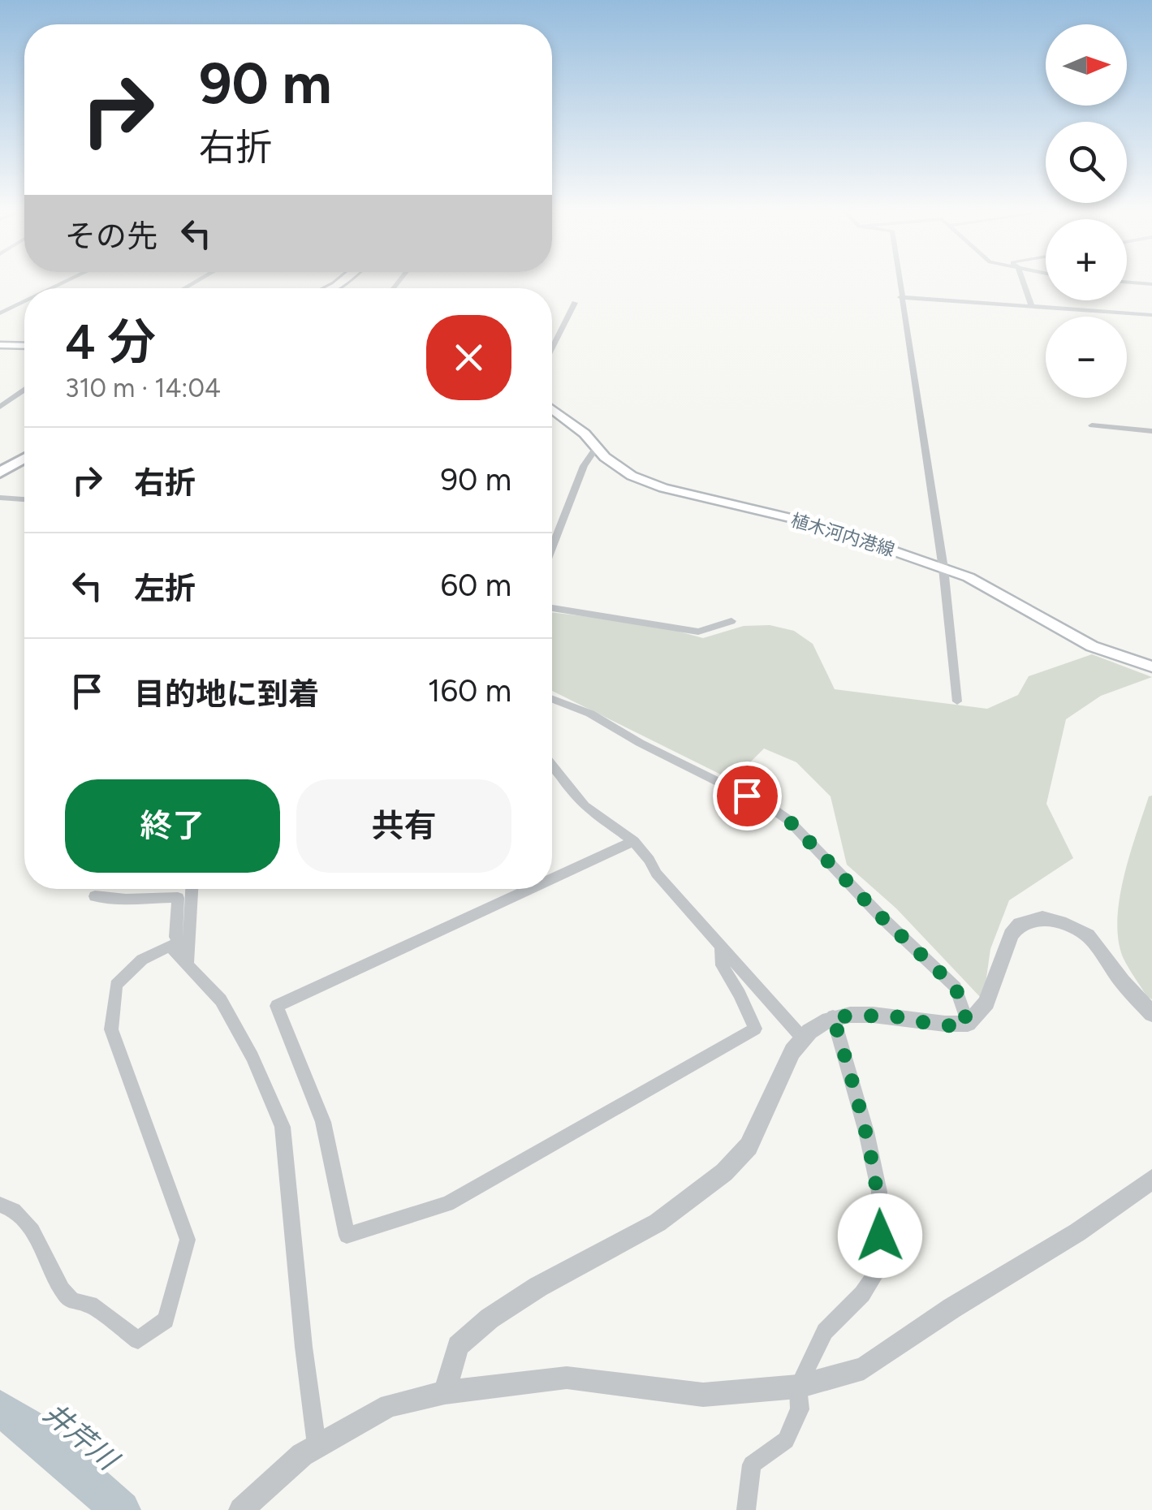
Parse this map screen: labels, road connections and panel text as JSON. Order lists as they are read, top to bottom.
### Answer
{
  "streets": {
    "main road": ["植木河内港線"]
  },
  "water": ["井芹川"],
  "north": "right",
  "page": {
    "map_buttons": ["+", "−"],
    "turn": ["90 m", "右折"],
    "then": "その先",
    "heading": ["4 分", "310 m · 14:04"],
    "list": [
      {
        "name": "右折",
        "value": "90 m"
      },
      {
        "name": "左折",
        "value": "60 m"
      },
      {
        "name": "目的地に到着",
        "value": "160 m"
      }
    ],
    "buttons": ["終了", "共有"]
  }
}
